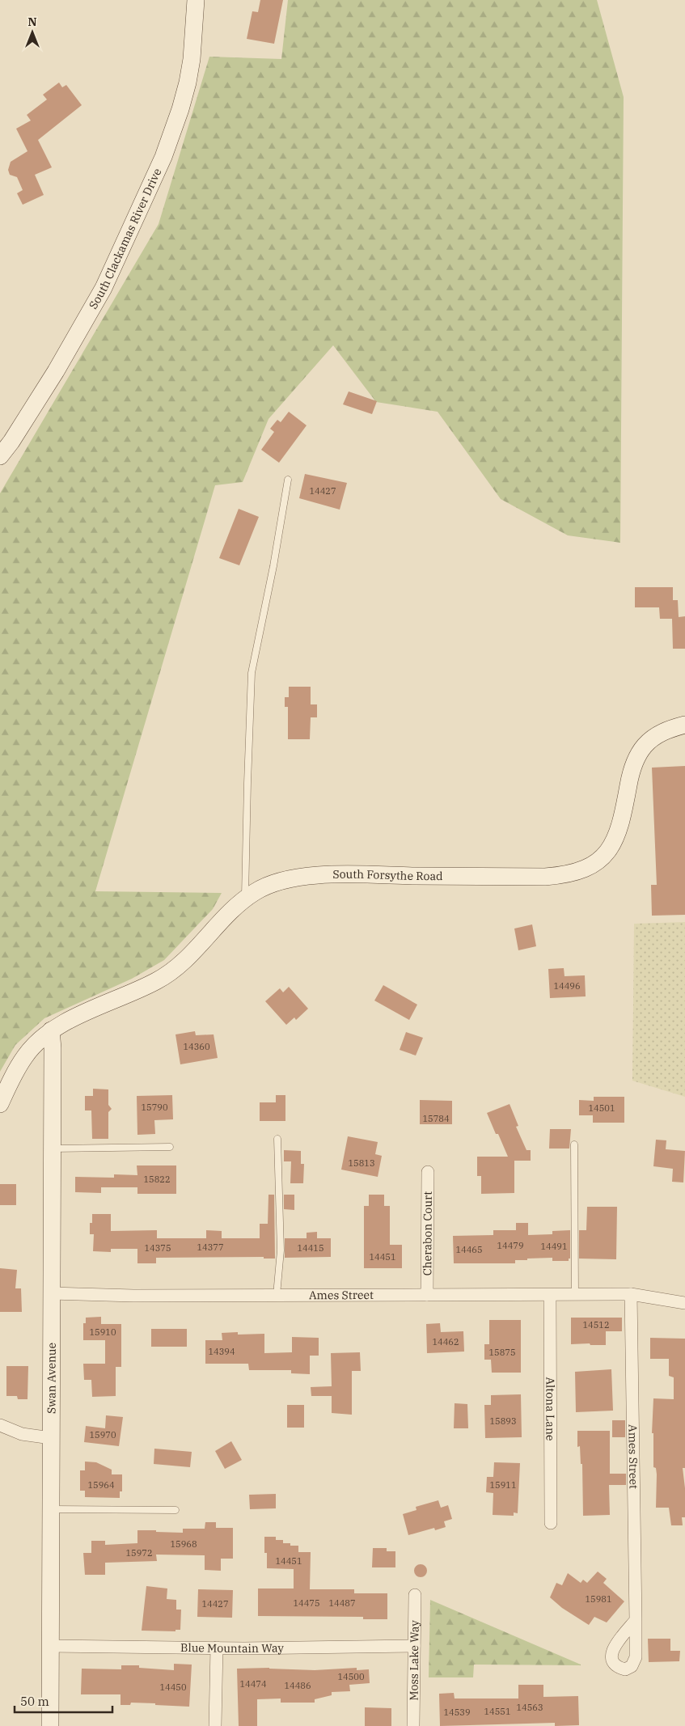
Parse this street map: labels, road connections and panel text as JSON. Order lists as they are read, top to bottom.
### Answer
{
  "streets": {
    "street": [
      "South Clackamas River Drive",
      "South Forsythe Road",
      "Cherabon Court",
      "Ames Street",
      "Swan Avenue",
      "Altona Lane",
      "Blue Mountain Way",
      "Moss Lake Way"
    ]
  },
  "crossings": [
    ["South Forsythe Road", "Swan Avenue"],
    ["Cherabon Court", "Ames Street"],
    ["Ames Street", "Swan Avenue"],
    ["Ames Street", "Altona Lane"],
    ["Swan Avenue", "Blue Mountain Way"],
    ["Blue Mountain Way", "Moss Lake Way"]
  ],
  "house_numbers": [
    "14427",
    "14496",
    "14360",
    "15790",
    "14501",
    "15784",
    "15813",
    "15822",
    "14479",
    "14491",
    "14377",
    "14375",
    "14415",
    "14465",
    "14451",
    "14512",
    "15910",
    "14462",
    "14394",
    "15875",
    "15893",
    "15970",
    "15964",
    "15911",
    "15968",
    "15972",
    "14451",
    "15981",
    "14475",
    "14487",
    "14427",
    "14500",
    "14474",
    "14486",
    "14450",
    "14563",
    "14551",
    "14539"
  ],
  "scale_bar": "50 m",
  "north": "top"
}
